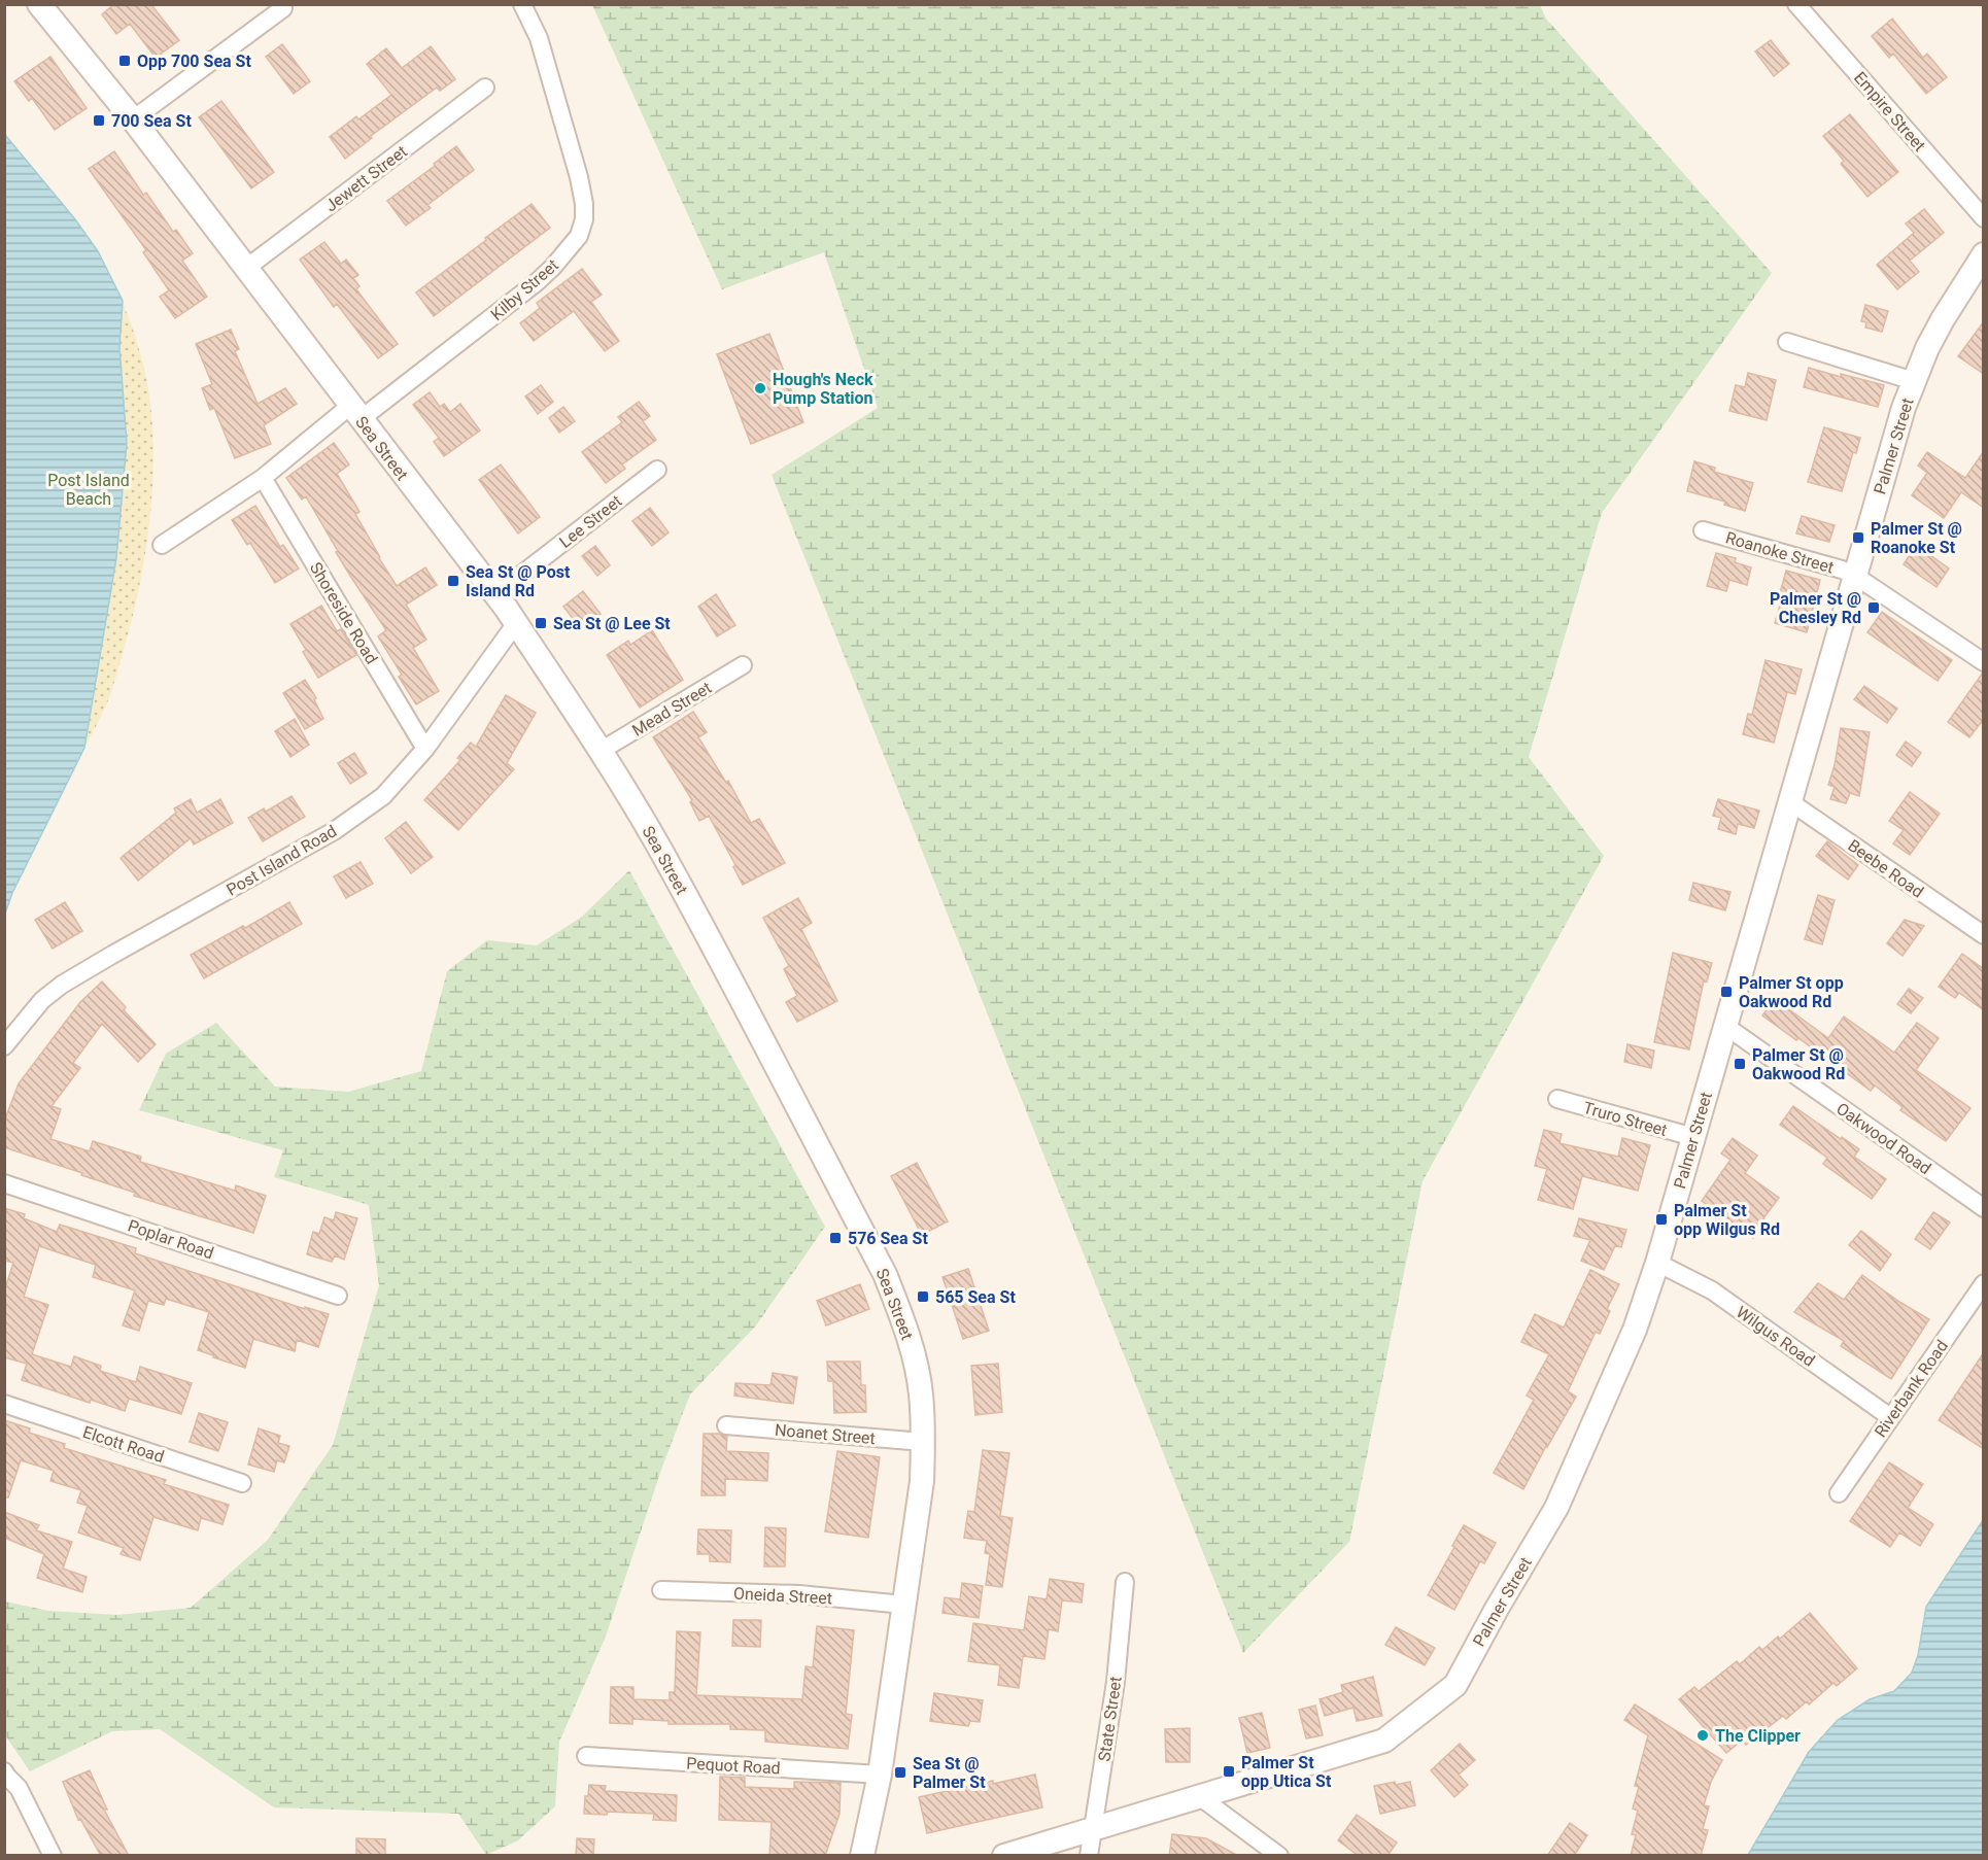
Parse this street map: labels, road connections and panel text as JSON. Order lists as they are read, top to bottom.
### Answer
{
  "streets": {
    "main road": ["Palmer Street", "Sea Street"],
    "street": [
      "Empire Street",
      "Jewett Street",
      "Kilby Street",
      "Lee Street",
      "Roanoke Street",
      "Shoreside Road",
      "Mead Street",
      "Post Island Road",
      "Beebe Road",
      "Truro Street",
      "Oakwood Road",
      "Poplar Road",
      "Wilgus Road",
      "Riverbank Road",
      "Noanet Street",
      "Elcott Road",
      "Oneida Street",
      "State Street",
      "Pequot Road"
    ]
  },
  "crossings": [
    ["Jewett Street", "Sea Street"],
    ["Kilby Street", "Sea Street"],
    ["Palmer Street", "Roanoke Street"],
    ["Palmer Street", "Beebe Road"],
    ["Palmer Street", "Truro Street"],
    ["Palmer Street", "Oakwood Road"],
    ["Palmer Street", "Wilgus Road"],
    ["Palmer Street", "State Street"],
    ["Sea Street", "Lee Street"],
    ["Sea Street", "Mead Street"],
    ["Sea Street", "Post Island Road"],
    ["Sea Street", "Noanet Street"],
    ["Sea Street", "Oneida Street"],
    ["Sea Street", "Pequot Road"],
    ["Shoreside Road", "Post Island Road"],
    ["Wilgus Road", "Riverbank Road"]
  ],
  "parks": ["Post Island Beach"],
  "places": {
    "transit": [
      "Opp 700 Sea St",
      "700 Sea St",
      "Palmer St @ Roanoke St",
      "Sea St @ Post Island Rd",
      "Palmer St @ Chesley Rd",
      "Sea St @ Lee St",
      "Palmer St opp Oakwood Rd",
      "Palmer St @ Oakwood Rd",
      "Palmer St opp Wilgus Rd",
      "576 Sea St",
      "565 Sea St",
      "Palmer St opp Utica St",
      "Sea St @ Palmer St"
    ],
    "other": ["Hough's Neck Pump Station", "The Clipper"]
  }
}
